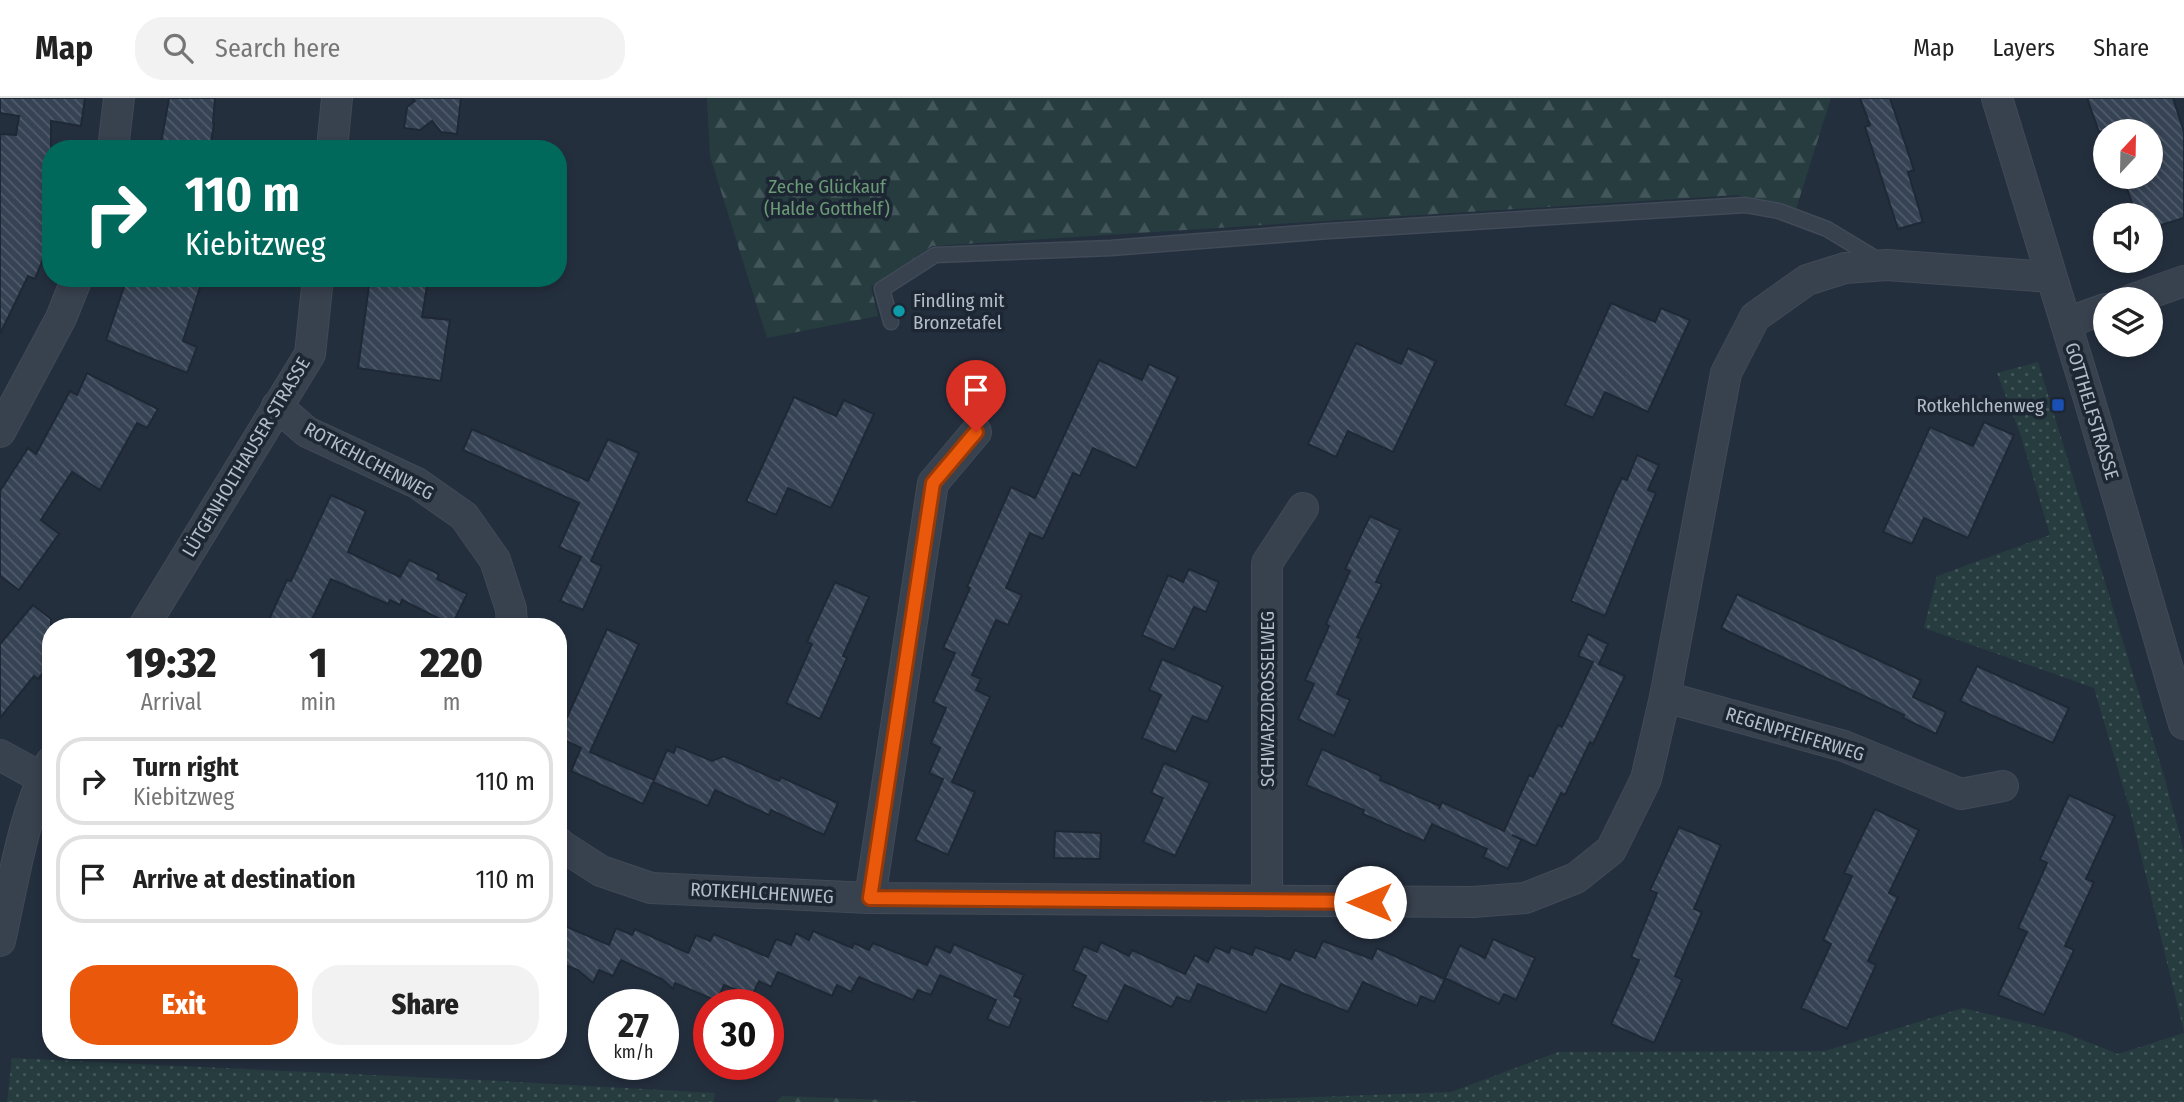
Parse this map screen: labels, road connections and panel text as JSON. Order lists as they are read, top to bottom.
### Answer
{
  "streets": {
    "street": [
      "GOTTHELFSTRASSE",
      "LÜTGENHOLTHAUSER STRASSE",
      "ROTKEHLCHENWEG",
      "SCHWARZDROSSELWEG",
      "REGENPFEIFERWEG"
    ]
  },
  "crossings": [
    ["GOTTHELFSTRASSE", "ROTKEHLCHENWEG"],
    ["LÜTGENHOLTHAUSER STRASSE", "ROTKEHLCHENWEG"],
    ["ROTKEHLCHENWEG", "SCHWARZDROSSELWEG"],
    ["ROTKEHLCHENWEG", "REGENPFEIFERWEG"]
  ],
  "parks": ["Zeche Glückauf (Halde Gotthelf)"],
  "places": {
    "other": ["Findling mit Bronzetafel"],
    "transit": ["Rotkehlchenweg"]
  },
  "north": "top",
  "page": {
    "header": "Map",
    "search": "Search here",
    "nav": ["Map", "Layers", "Share"],
    "turn": ["110 m", "Kiebitzweg"],
    "eta": [
      "19:32",
      "Arrival",
      "1",
      "min",
      "220",
      "m"
    ],
    "list": [
      {
        "name": "Turn right",
        "note": "Kiebitzweg",
        "value": "110 m"
      },
      {
        "name": "Arrive at destination",
        "value": "110 m"
      }
    ],
    "buttons": ["Exit", "Share"],
    "speed": "27 km/h",
    "limit": "30"
  }
}
